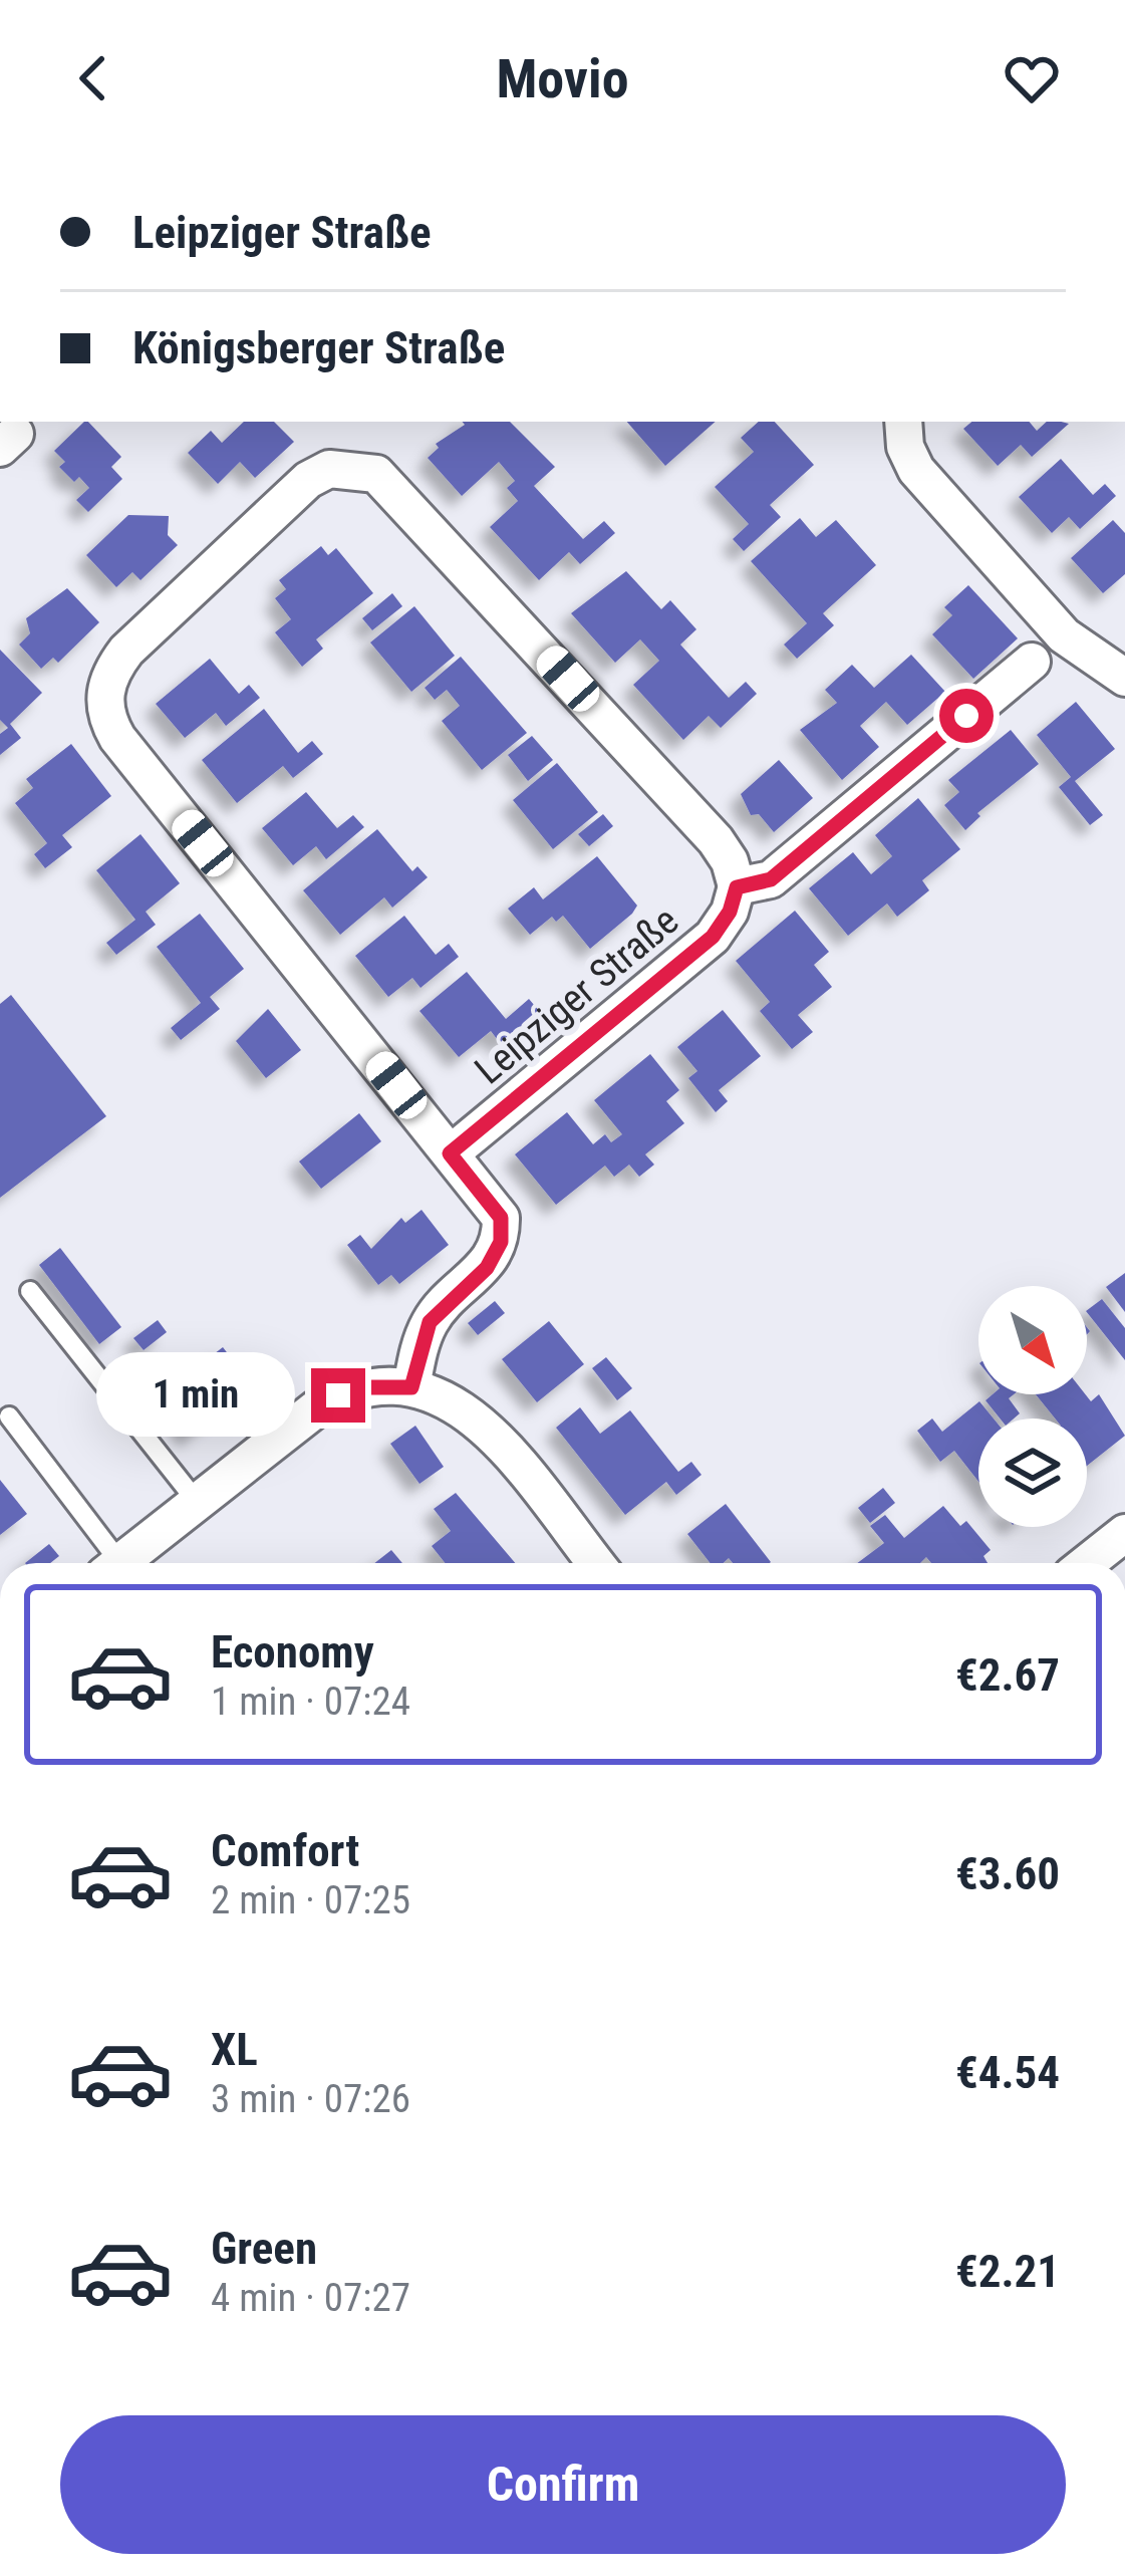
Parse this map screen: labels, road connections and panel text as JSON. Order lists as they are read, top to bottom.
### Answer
{
  "streets": {
    "street": ["Leipziger Straße"]
  },
  "north": "bottom right",
  "page": {
    "header": "Movio",
    "banner": ["Leipziger Straße", "Königsberger Straße"],
    "bubble": "1 min",
    "list": [
      {
        "name": "Economy",
        "note": "1 min · 07:24",
        "value": "€2.67"
      },
      {
        "name": "Comfort",
        "note": "2 min · 07:25",
        "value": "€3.60"
      },
      {
        "name": "XL",
        "note": "3 min · 07:26",
        "value": "€4.54"
      },
      {
        "name": "Green",
        "note": "4 min · 07:27",
        "value": "€2.21"
      }
    ],
    "buttons": "Confirm"
  }
}
